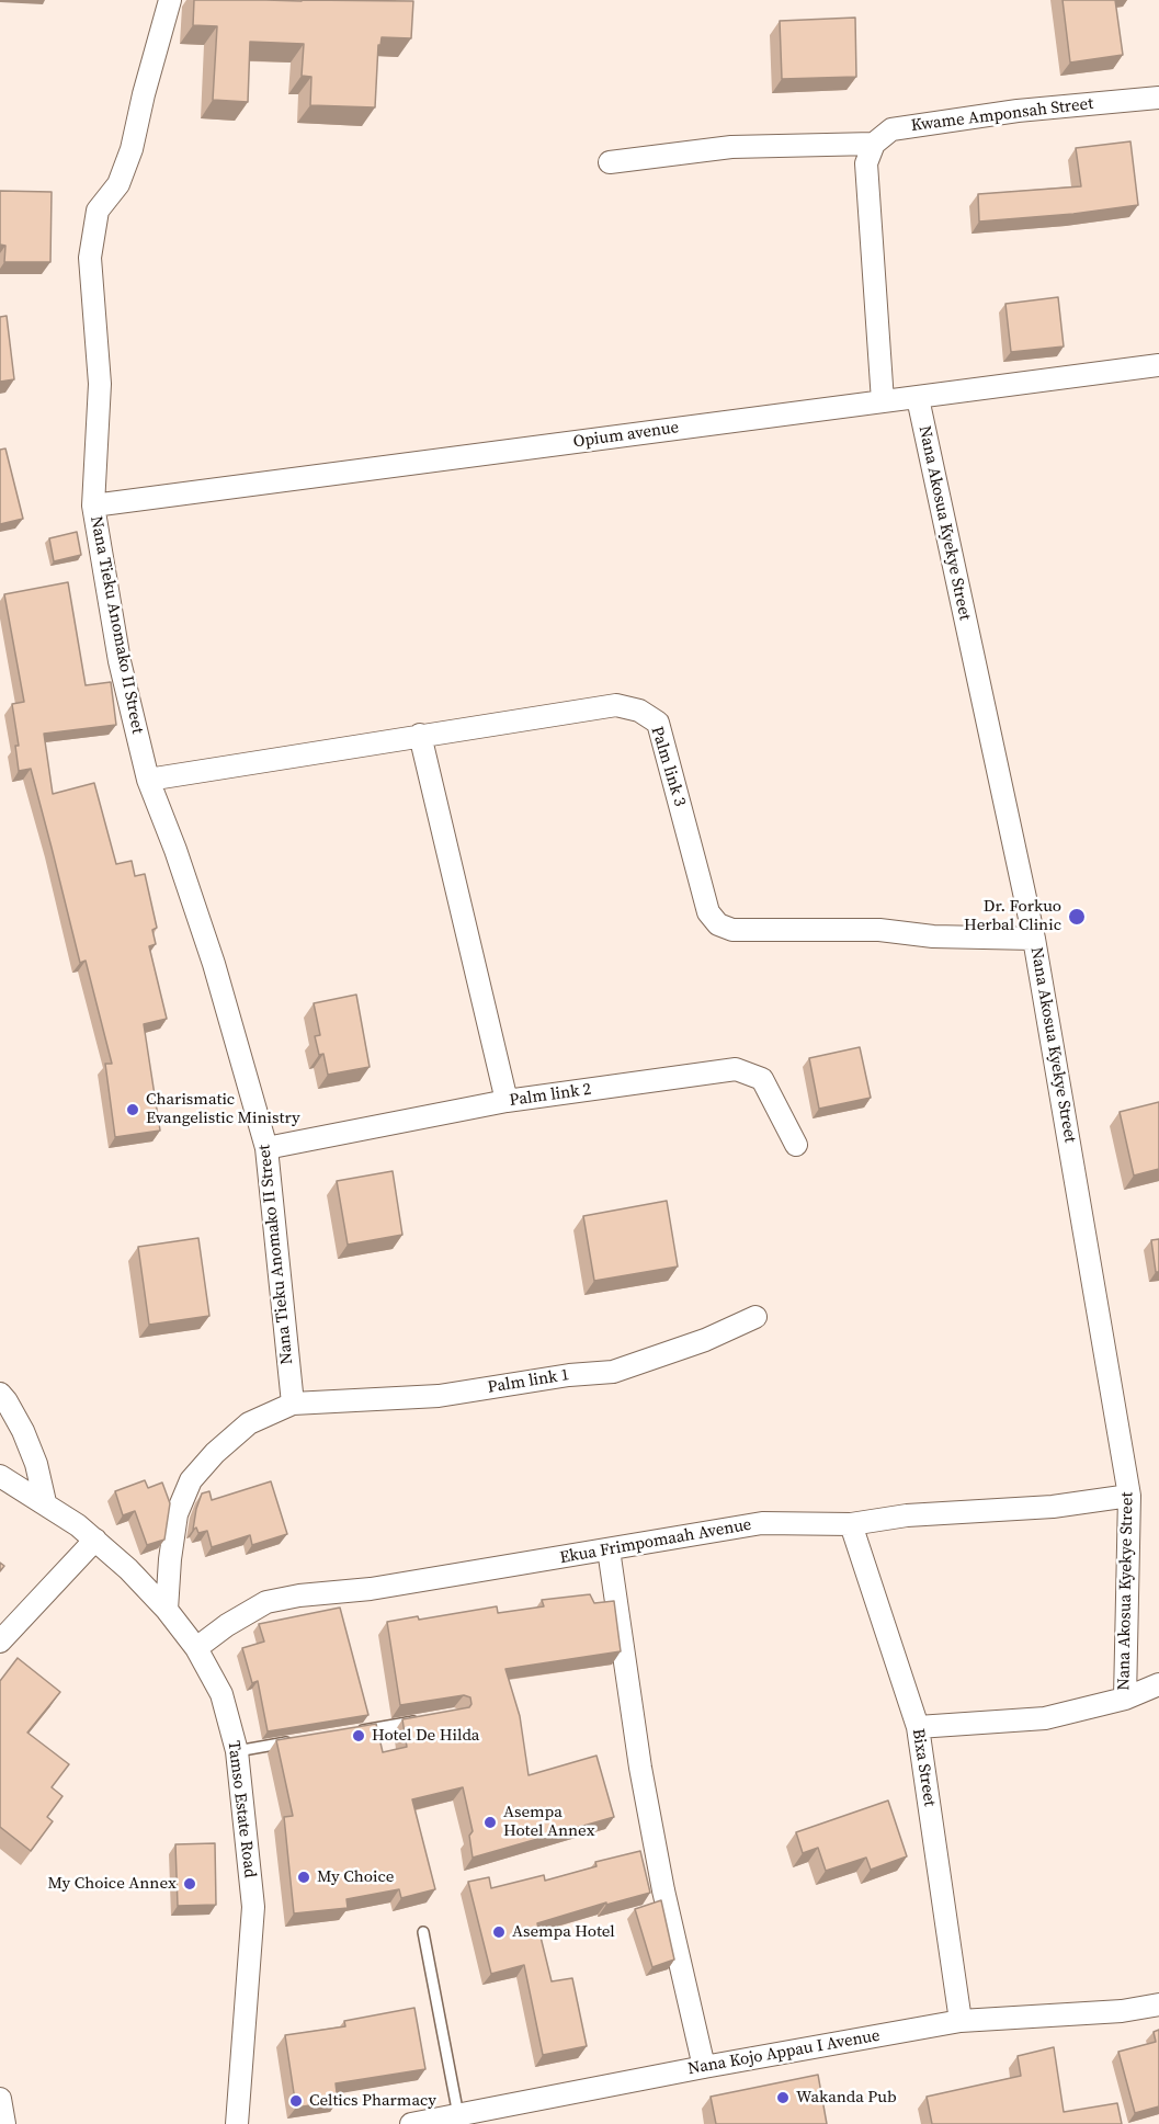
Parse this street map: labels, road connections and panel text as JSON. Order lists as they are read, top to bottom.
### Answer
{
  "streets": {
    "street": [
      "Kwame Amponsah Street",
      "Opium avenue",
      "Nana Akosua Kyekye Street",
      "Nana Tieku Anomako II Street",
      "Palm link 3",
      "Palm link 2",
      "Palm link 1",
      "Ekua Frimpomaah Avenue",
      "Bixa Street",
      "Tamso Estate Road",
      "Nana Kojo Appau I Avenue"
    ]
  },
  "crossings": [
    ["Opium avenue", "Nana Akosua Kyekye Street"],
    ["Opium avenue", "Nana Tieku Anomako II Street"],
    ["Nana Akosua Kyekye Street", "Palm link 3"],
    ["Nana Akosua Kyekye Street", "Ekua Frimpomaah Avenue"],
    ["Nana Tieku Anomako II Street", "Palm link 3"],
    ["Nana Tieku Anomako II Street", "Palm link 2"],
    ["Nana Tieku Anomako II Street", "Palm link 1"],
    ["Ekua Frimpomaah Avenue", "Bixa Street"],
    ["Ekua Frimpomaah Avenue", "Tamso Estate Road"],
    ["Bixa Street", "Nana Kojo Appau I Avenue"]
  ],
  "places": [
    "Dr. Forkuo Herbal Clinic",
    "Charismatic Evangelistic Ministry",
    "Hotel De Hilda",
    "Asempa Hotel Annex",
    "My Choice",
    "My Choice Annex",
    "Asempa Hotel",
    "Wakanda Pub",
    "Celtics Pharmacy"
  ]
}
